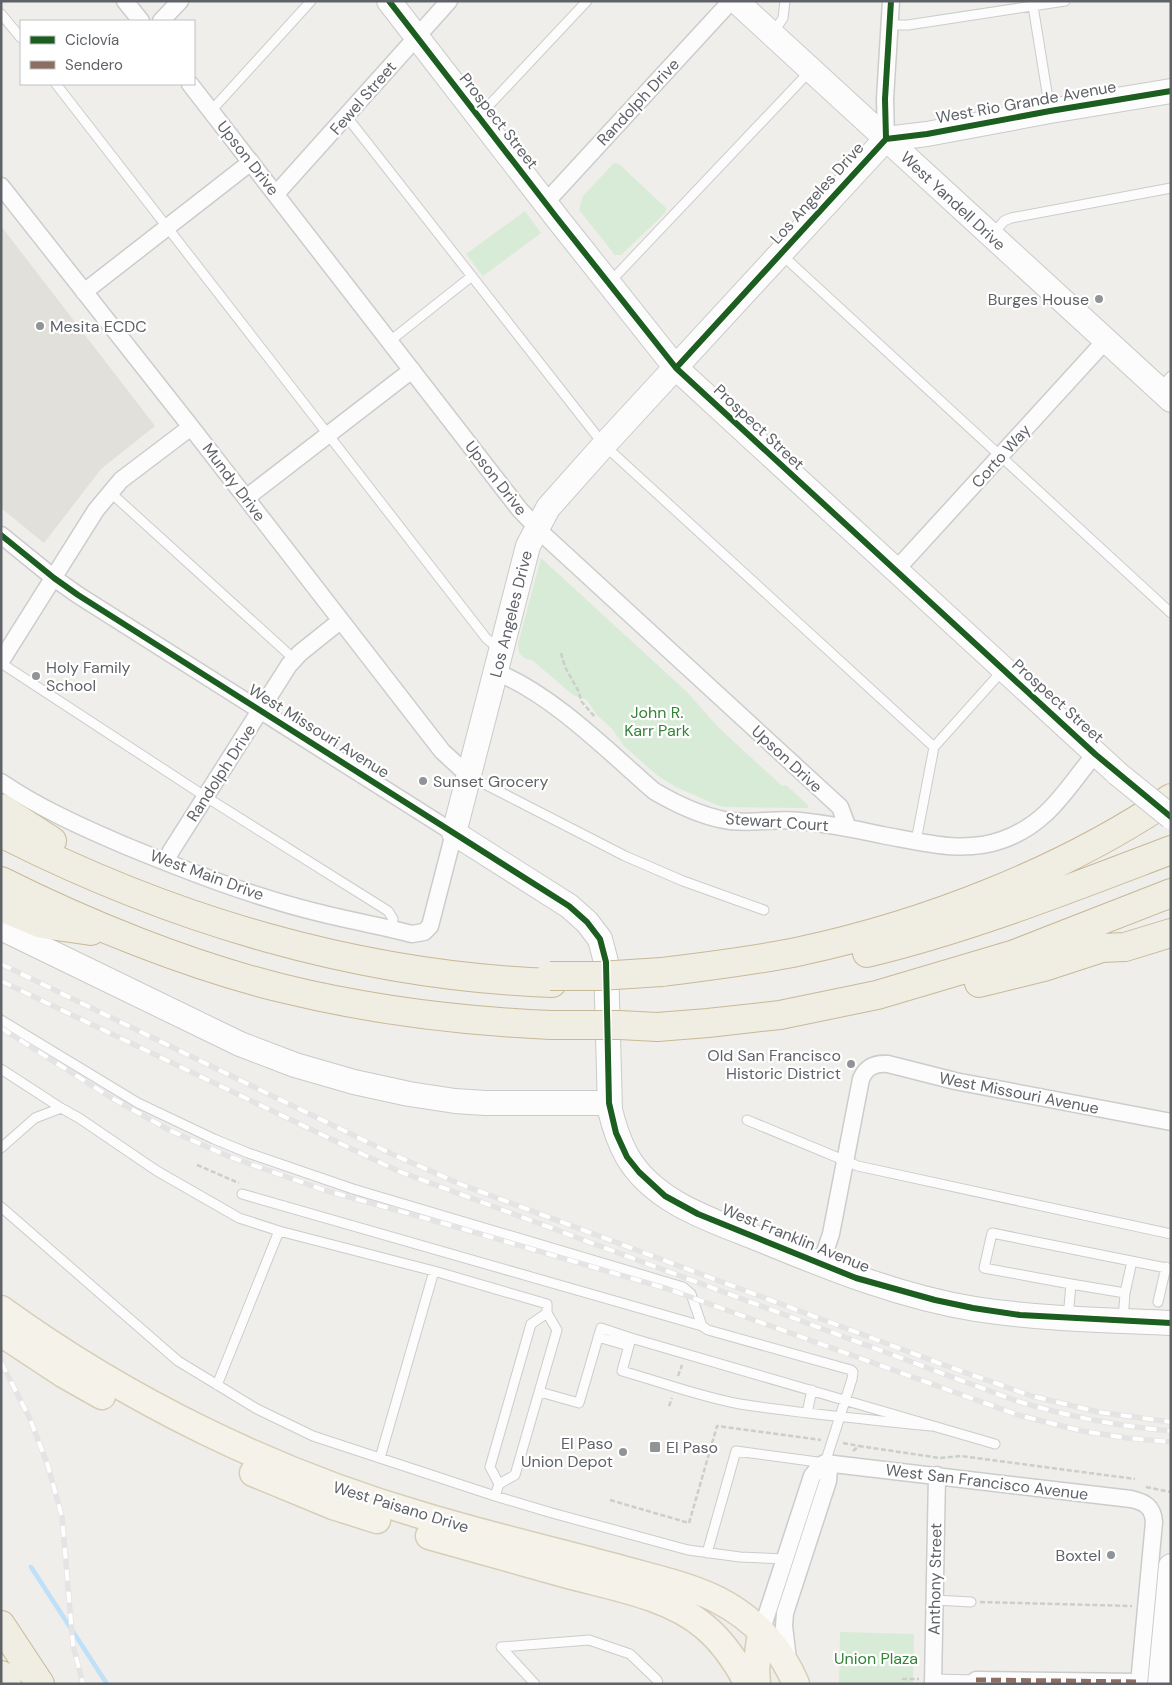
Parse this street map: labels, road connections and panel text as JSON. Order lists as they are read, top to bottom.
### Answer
{
  "streets": {
    "main road": ["West Paisano Drive"],
    "street": [
      "Fewel Street",
      "Randolph Drive",
      "West Rio Grande Avenue",
      "Prospect Street",
      "Upson Drive",
      "Los Angeles Drive",
      "West Yandell Drive",
      "Corto Way",
      "Mundy Drive",
      "West Missouri Avenue",
      "Stewart Court",
      "West Main Drive",
      "West Franklin Avenue",
      "West San Francisco Avenue",
      "Anthony Street"
    ]
  },
  "crossings": [
    ["Fewel Street", "Prospect Street"],
    ["Fewel Street", "Upson Drive"],
    ["Randolph Drive", "Prospect Street"],
    ["Randolph Drive", "Mundy Drive"],
    ["Randolph Drive", "West Missouri Avenue"],
    ["Randolph Drive", "West Main Drive"],
    ["West Rio Grande Avenue", "Los Angeles Drive"],
    ["West Rio Grande Avenue", "West Yandell Drive"],
    ["Prospect Street", "Los Angeles Drive"],
    ["Prospect Street", "Corto Way"],
    ["Prospect Street", "Stewart Court"],
    ["Upson Drive", "Los Angeles Drive"],
    ["Upson Drive", "Stewart Court"],
    ["Los Angeles Drive", "West Yandell Drive"],
    ["Los Angeles Drive", "Mundy Drive"],
    ["Los Angeles Drive", "West Missouri Avenue"],
    ["Los Angeles Drive", "Stewart Court"],
    ["Los Angeles Drive", "West Main Drive"],
    ["West Yandell Drive", "Corto Way"],
    ["West Missouri Avenue", "West Franklin Avenue"],
    ["West San Francisco Avenue", "Anthony Street"]
  ],
  "parks": ["John R. Karr Park", "Union Plaza"],
  "places": {
    "other": [
      "Burges House",
      "Mesita ECDC",
      "Holy Family School",
      "Sunset Grocery",
      "Old San Francisco Historic District",
      "El Paso Union Depot",
      "Boxtel"
    ],
    "transit": ["El Paso"]
  },
  "legend": ["Ciclovía", "Sendero"]
}
